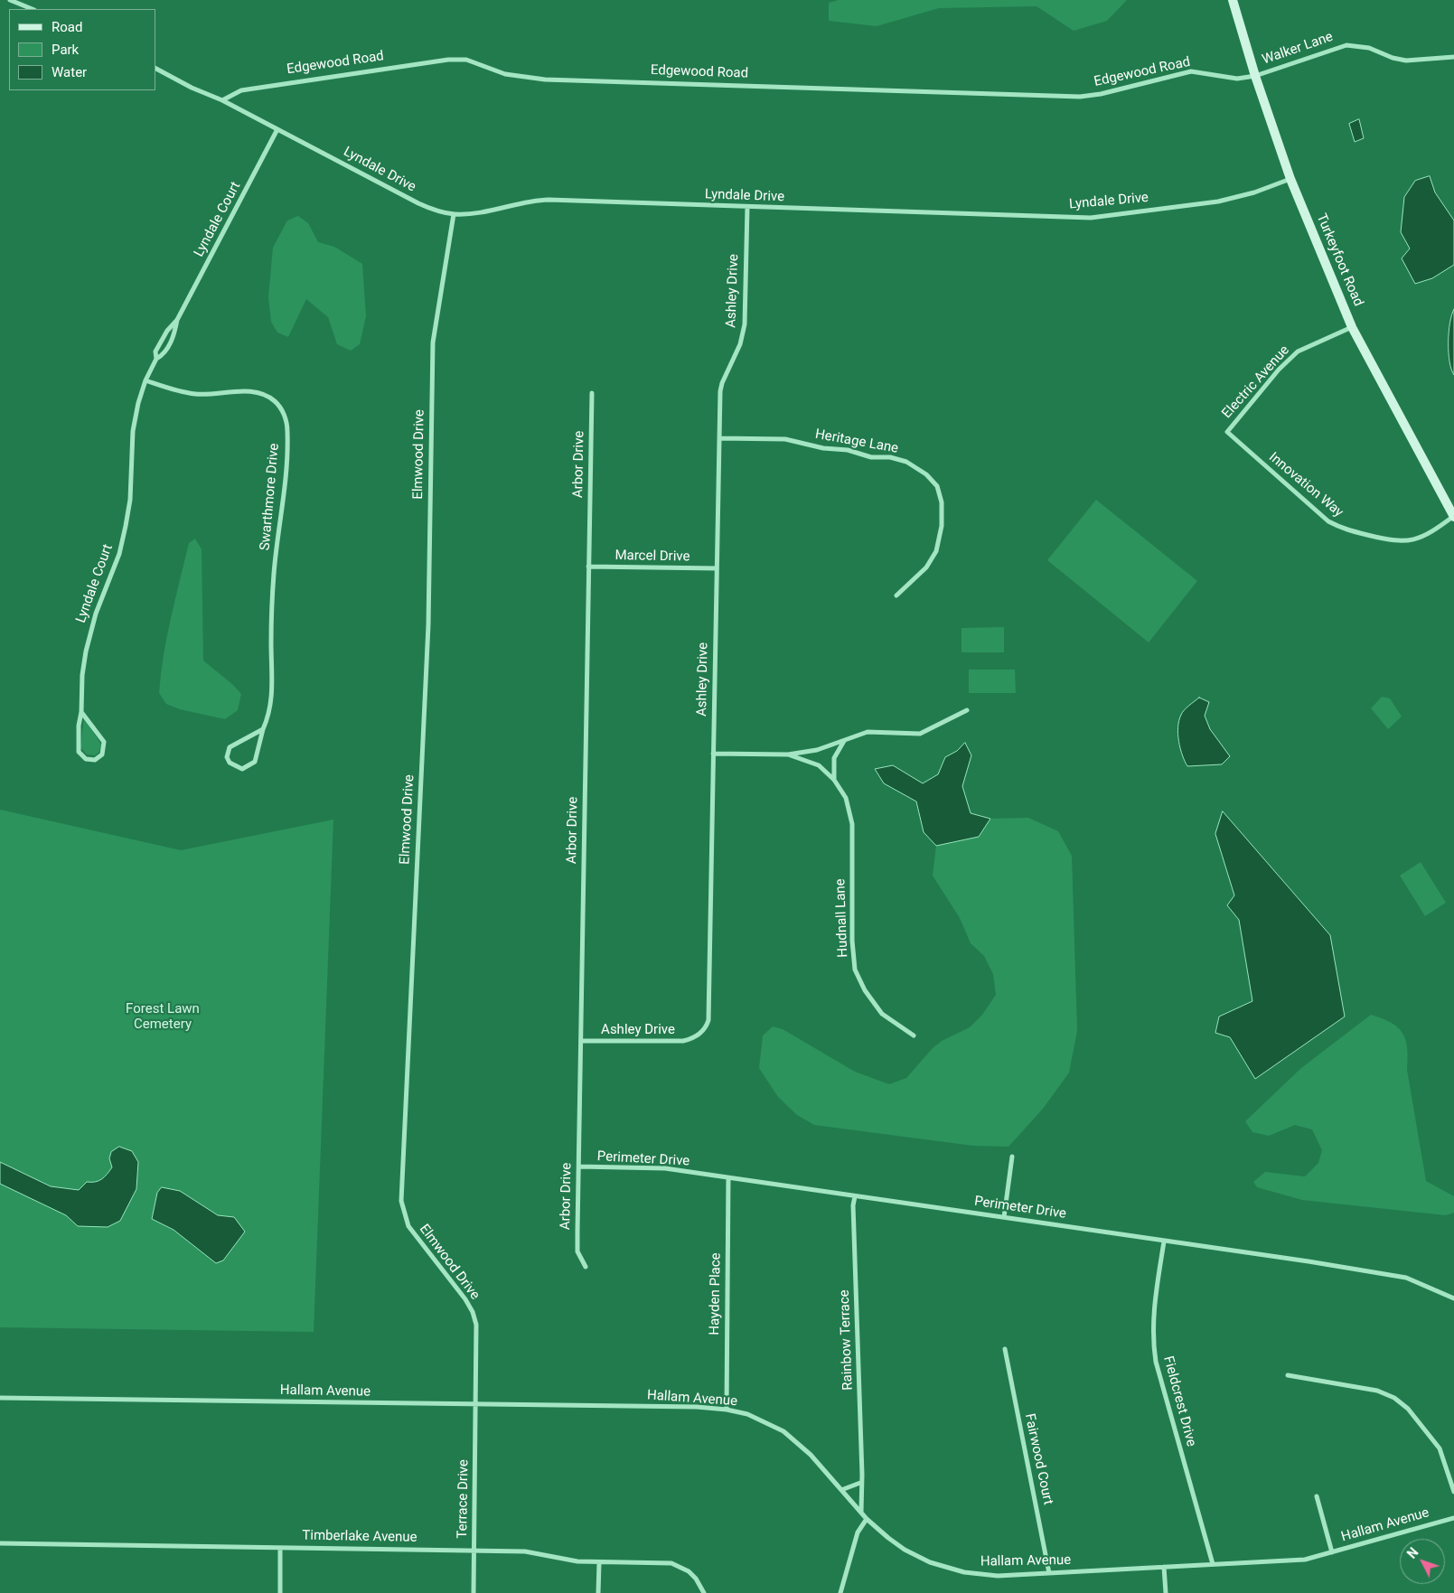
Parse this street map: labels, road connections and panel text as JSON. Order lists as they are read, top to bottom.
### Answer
{
  "streets": {
    "main road": ["Turkeyfoot Road"],
    "street": [
      "Walker Lane",
      "Edgewood Road",
      "Lyndale Drive",
      "Lyndale Court",
      "Ashley Drive",
      "Electric Avenue",
      "Heritage Lane",
      "Elmwood Drive",
      "Arbor Drive",
      "Innovation Way",
      "Swarthmore Drive",
      "Marcel Drive",
      "Hudnall Lane",
      "Perimeter Drive",
      "Hayden Place",
      "Rainbow Terrace",
      "Hallam Avenue",
      "Fieldcrest Drive",
      "Fairwood Court",
      "Terrace Drive",
      "Timberlake Avenue"
    ]
  },
  "crossings": [
    ["Walker Lane", "Edgewood Road"],
    ["Walker Lane", "Turkeyfoot Road"],
    ["Edgewood Road", "Lyndale Drive"],
    ["Edgewood Road", "Turkeyfoot Road"],
    ["Lyndale Drive", "Lyndale Court"],
    ["Lyndale Drive", "Turkeyfoot Road"],
    ["Lyndale Drive", "Ashley Drive"],
    ["Lyndale Drive", "Elmwood Drive"],
    ["Lyndale Court", "Swarthmore Drive"],
    ["Turkeyfoot Road", "Electric Avenue"],
    ["Turkeyfoot Road", "Innovation Way"],
    ["Ashley Drive", "Heritage Lane"],
    ["Ashley Drive", "Arbor Drive"],
    ["Ashley Drive", "Marcel Drive"],
    ["Ashley Drive", "Hudnall Lane"],
    ["Electric Avenue", "Innovation Way"],
    ["Elmwood Drive", "Hallam Avenue"],
    ["Elmwood Drive", "Terrace Drive"],
    ["Arbor Drive", "Marcel Drive"],
    ["Arbor Drive", "Perimeter Drive"],
    ["Perimeter Drive", "Hayden Place"],
    ["Perimeter Drive", "Rainbow Terrace"],
    ["Perimeter Drive", "Fieldcrest Drive"],
    ["Hayden Place", "Hallam Avenue"],
    ["Rainbow Terrace", "Hallam Avenue"],
    ["Hallam Avenue", "Fieldcrest Drive"],
    ["Hallam Avenue", "Fairwood Court"],
    ["Hallam Avenue", "Terrace Drive"],
    ["Terrace Drive", "Timberlake Avenue"]
  ],
  "parks": ["Forest Lawn Cemetery"],
  "legend": ["Road", "Park", "Water"],
  "north": "top left"
}
